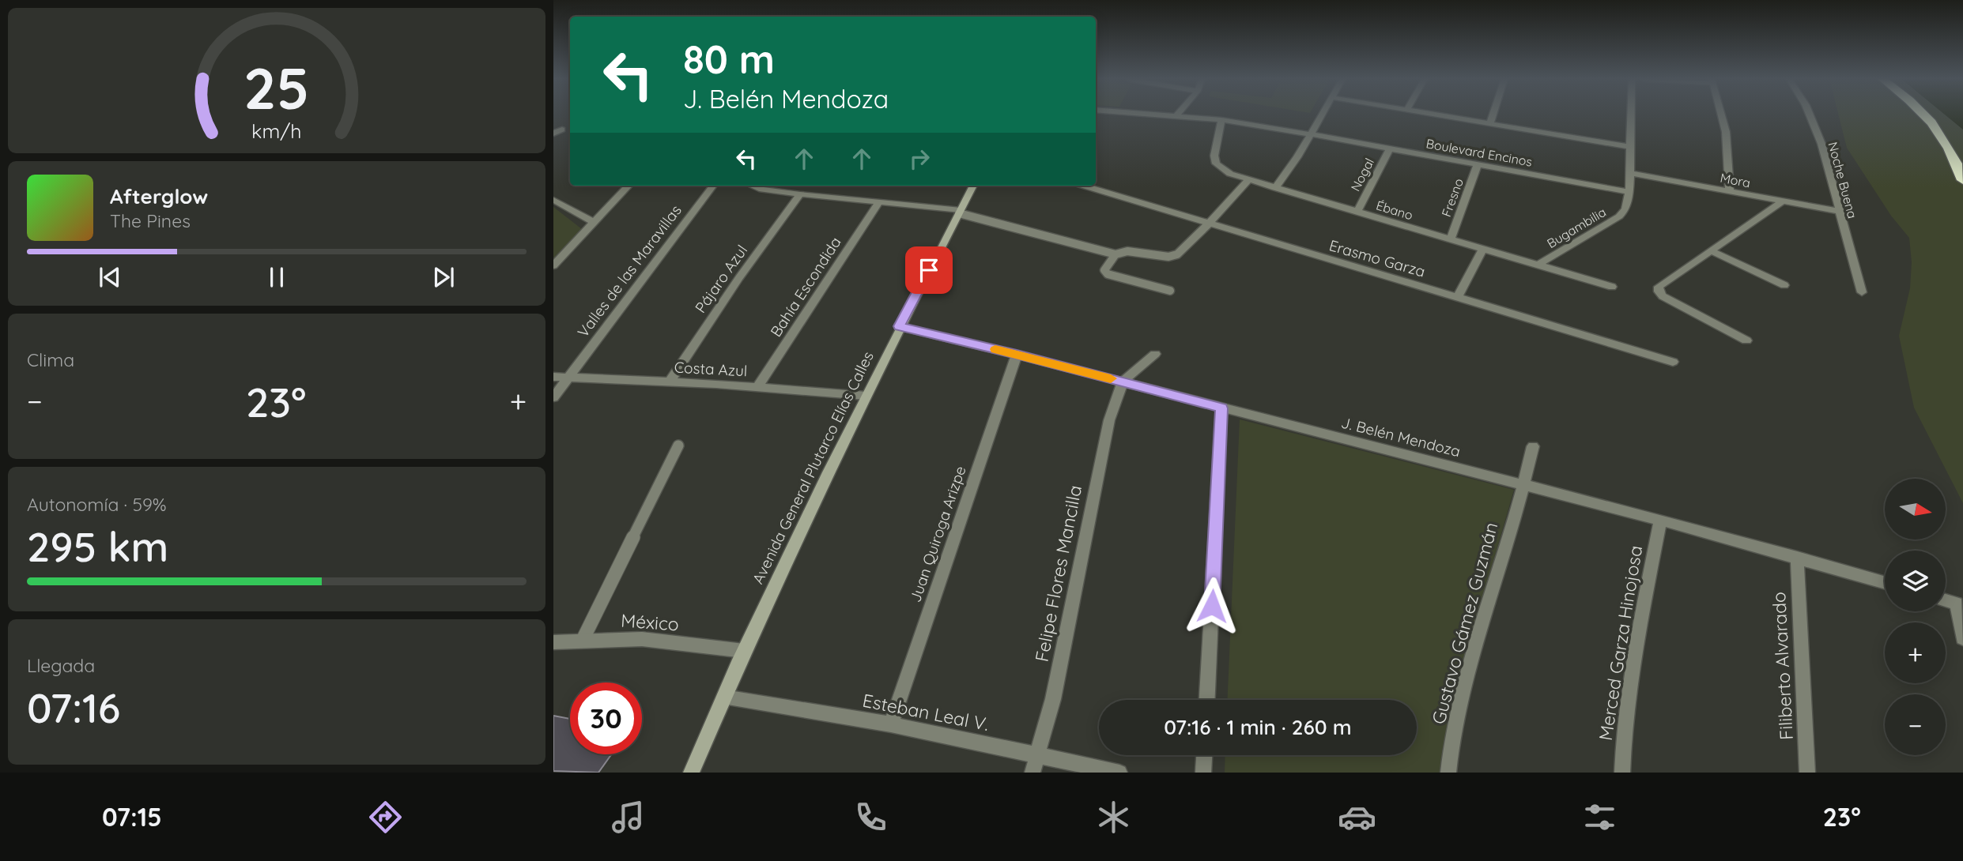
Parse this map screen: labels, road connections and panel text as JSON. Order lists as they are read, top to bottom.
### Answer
{
  "streets": {
    "street": [
      "Boulevard Encinos",
      "Nogal",
      "Mora",
      "Noche Buena",
      "Fresno",
      "Ébano",
      "Bugambilia",
      "Erasmo Garza",
      "Valles de las Maravillas",
      "Pájaro Azul",
      "Bahía Escondida",
      "Costa Azul",
      "J. Belén Mendoza",
      "Avenida General Plutarco Elías Calles",
      "Juan Quiroga Arizpe",
      "Felipe Flores Mancilla",
      "México",
      "Gustavo Gámez Guzmán",
      "Merced Garza Hinojosa",
      "Filiberto Alvarado",
      "Esteban Leal V."
    ]
  },
  "crossings": [
    ["Boulevard Encinos", "Nogal"],
    ["Boulevard Encinos", "Fresno"],
    ["Boulevard Encinos", "Ébano"],
    ["Boulevard Encinos", "Bugambilia"],
    ["Nogal", "Ébano"],
    ["Mora", "Noche Buena"],
    ["Mora", "Bugambilia"],
    ["Fresno", "Ébano"],
    ["Ébano", "Bugambilia"],
    ["Valles de las Maravillas", "Costa Azul"],
    ["Pájaro Azul", "Costa Azul"],
    ["Bahía Escondida", "Costa Azul"],
    ["Costa Azul", "Avenida General Plutarco Elías Calles"],
    ["J. Belén Mendoza", "Avenida General Plutarco Elías Calles"],
    ["J. Belén Mendoza", "Juan Quiroga Arizpe"],
    ["J. Belén Mendoza", "Felipe Flores Mancilla"],
    ["J. Belén Mendoza", "Gustavo Gámez Guzmán"],
    ["J. Belén Mendoza", "Merced Garza Hinojosa"],
    ["J. Belén Mendoza", "Filiberto Alvarado"],
    ["Avenida General Plutarco Elías Calles", "México"],
    ["Avenida General Plutarco Elías Calles", "Esteban Leal V."],
    ["Juan Quiroga Arizpe", "Esteban Leal V."],
    ["Felipe Flores Mancilla", "Esteban Leal V."]
  ],
  "north": "right",
  "page": {
    "turn": ["80 m", "J. Belén Mendoza"],
    "song": ["Afterglow", "The Pines"],
    "tile": [
      "Clima",
      ["Autonomía · 59%", "295 km"],
      ["Llegada", "07:16"]
    ],
    "heat": ["−", "23°", "+"],
    "map_buttons": ["+", "−"],
    "limit": "30",
    "trip": "07:16 · 1 min · 260 m",
    "tabs": ["07:15", "23°"],
    "gauge": ["25", "km/h"]
  }
}
